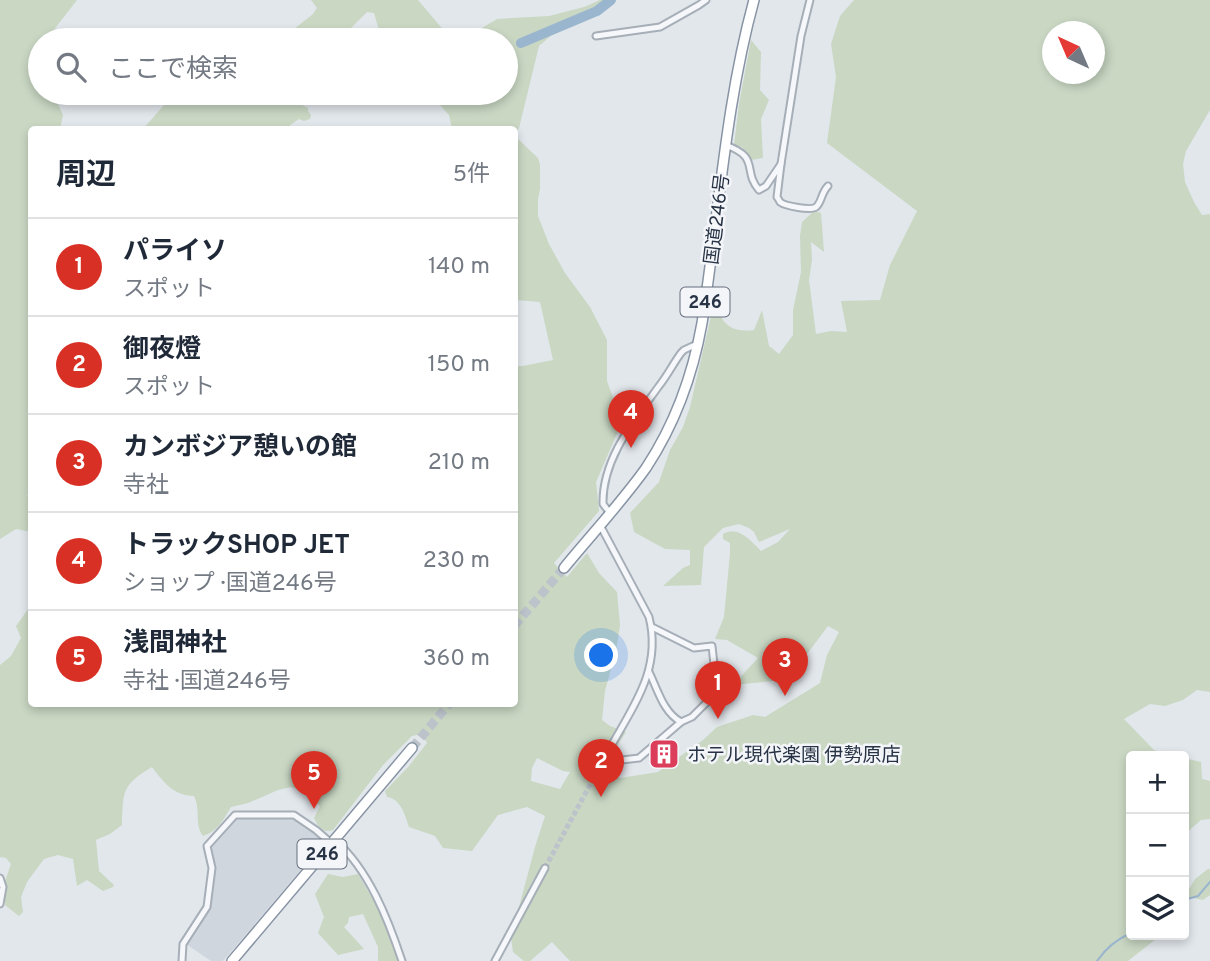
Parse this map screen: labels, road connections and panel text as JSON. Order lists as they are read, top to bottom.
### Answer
{
  "streets": {
    "highway": ["国道246号", "246"]
  },
  "places": {
    "building": ["ホテル現代楽園 伊勢原店"]
  },
  "north": "top left",
  "page": {
    "search": "ここで検索",
    "heading": ["周辺", "5件"],
    "list": [
      {
        "mark": "1",
        "name": "パライソ",
        "note": "スポット",
        "value": "140 m"
      },
      {
        "mark": "2",
        "name": "御夜燈",
        "note": "スポット",
        "value": "150 m"
      },
      {
        "mark": "3",
        "name": "カンボジア憩いの館",
        "note": "寺社",
        "value": "210 m"
      },
      {
        "mark": "4",
        "name": "トラックSHOP JET",
        "note": "ショップ · 国道246号",
        "value": "230 m"
      },
      {
        "mark": "5",
        "name": "浅間神社",
        "note": "寺社 · 国道246号",
        "value": "360 m"
      }
    ],
    "pins": [
      "4",
      "3",
      "1",
      "2",
      "5"
    ],
    "map_buttons": ["+", "−"]
  }
}
